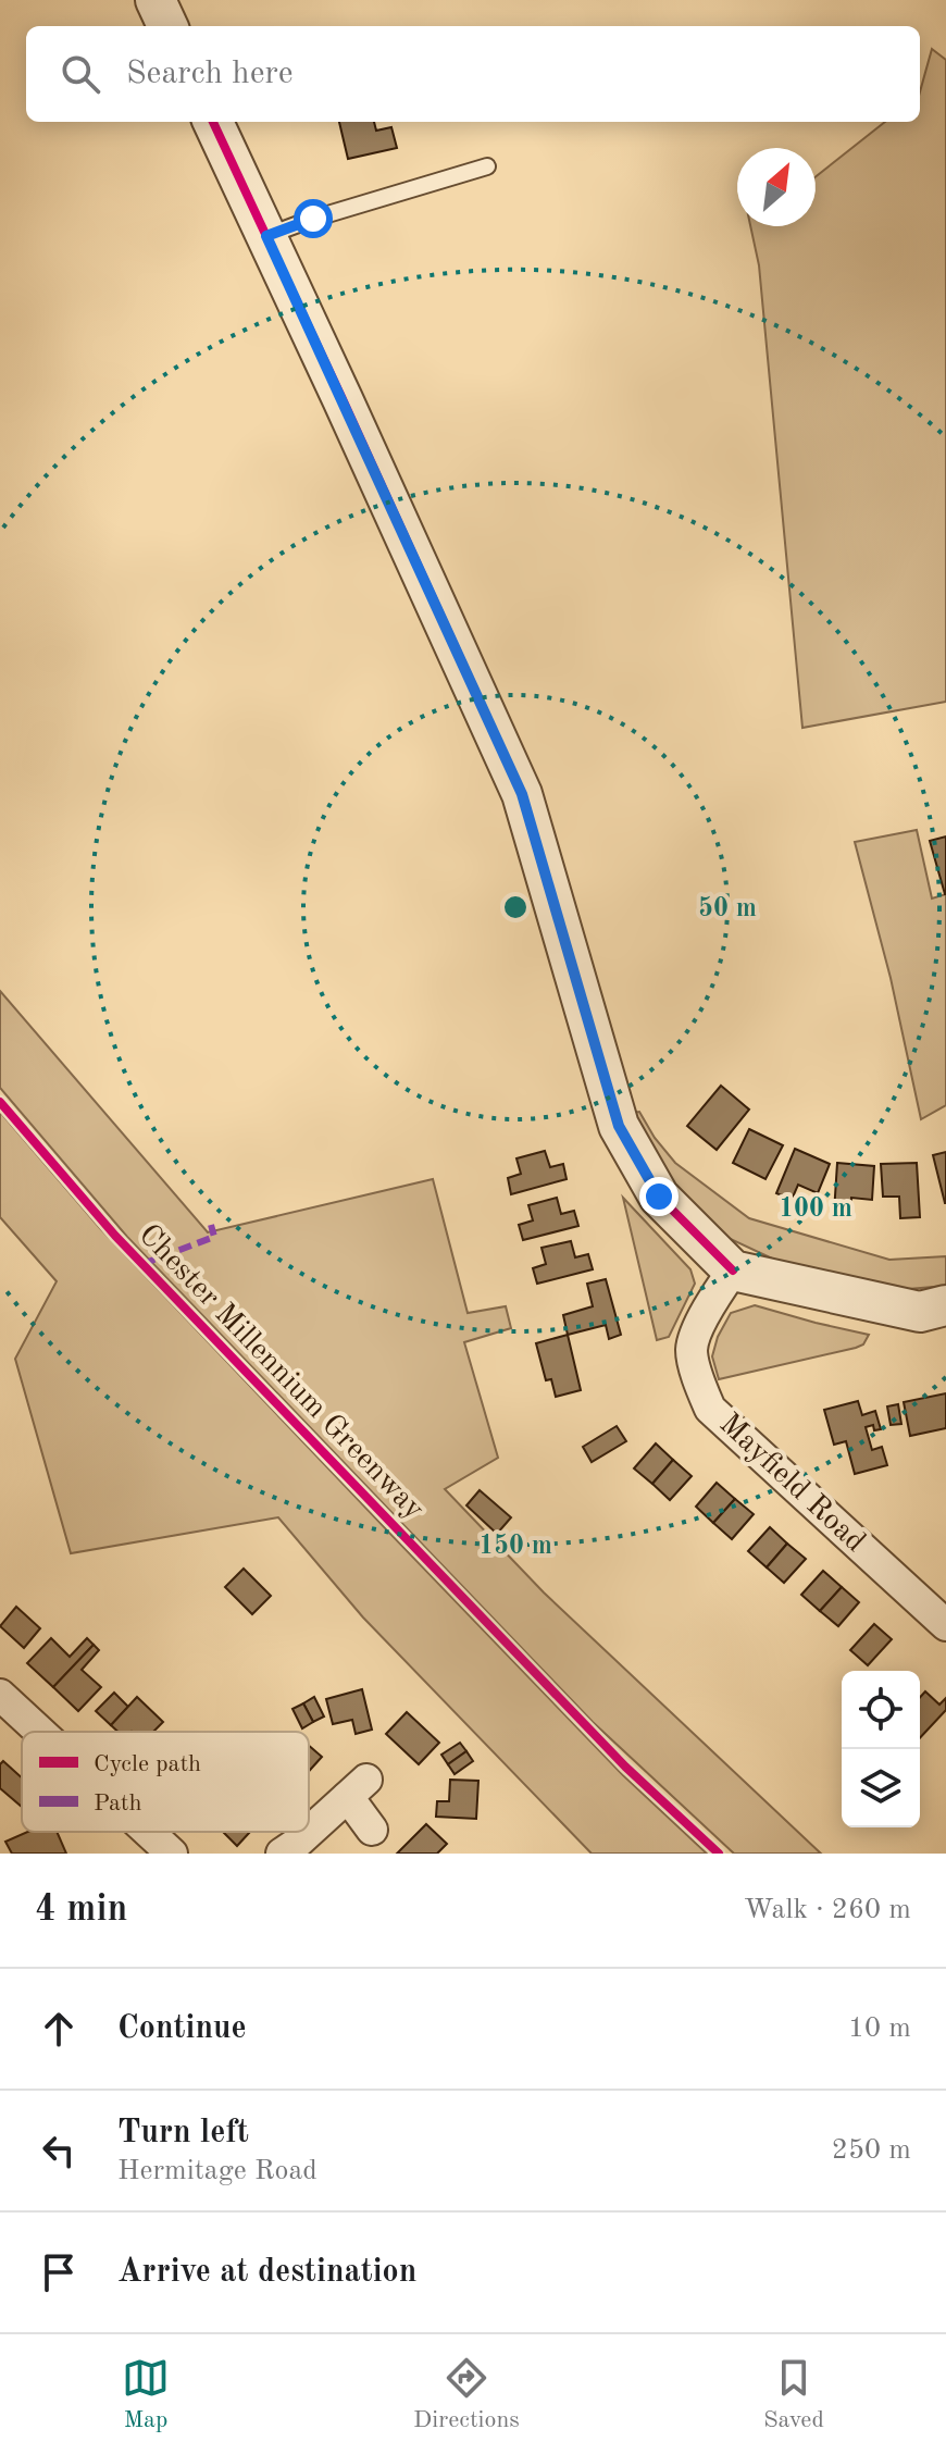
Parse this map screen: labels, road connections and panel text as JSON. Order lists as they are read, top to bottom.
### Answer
{
  "streets": {
    "street": ["Mayfield Road"],
    "cycle path": ["Chester Millennium Greenway"]
  },
  "legend": ["Cycle path", "Path"],
  "north": "top right",
  "page": {
    "search": "Search here",
    "heading": ["4 min", "Walk · 260 m"],
    "list": [
      ["Continue", "10 m"],
      ["Turn left", "Hermitage Road", "250 m"],
      "Arrive at destination"
    ],
    "nav": ["Map", "Directions", "Saved"]
  },
  "rings": ["50 m", "100 m", "150 m"]
}
